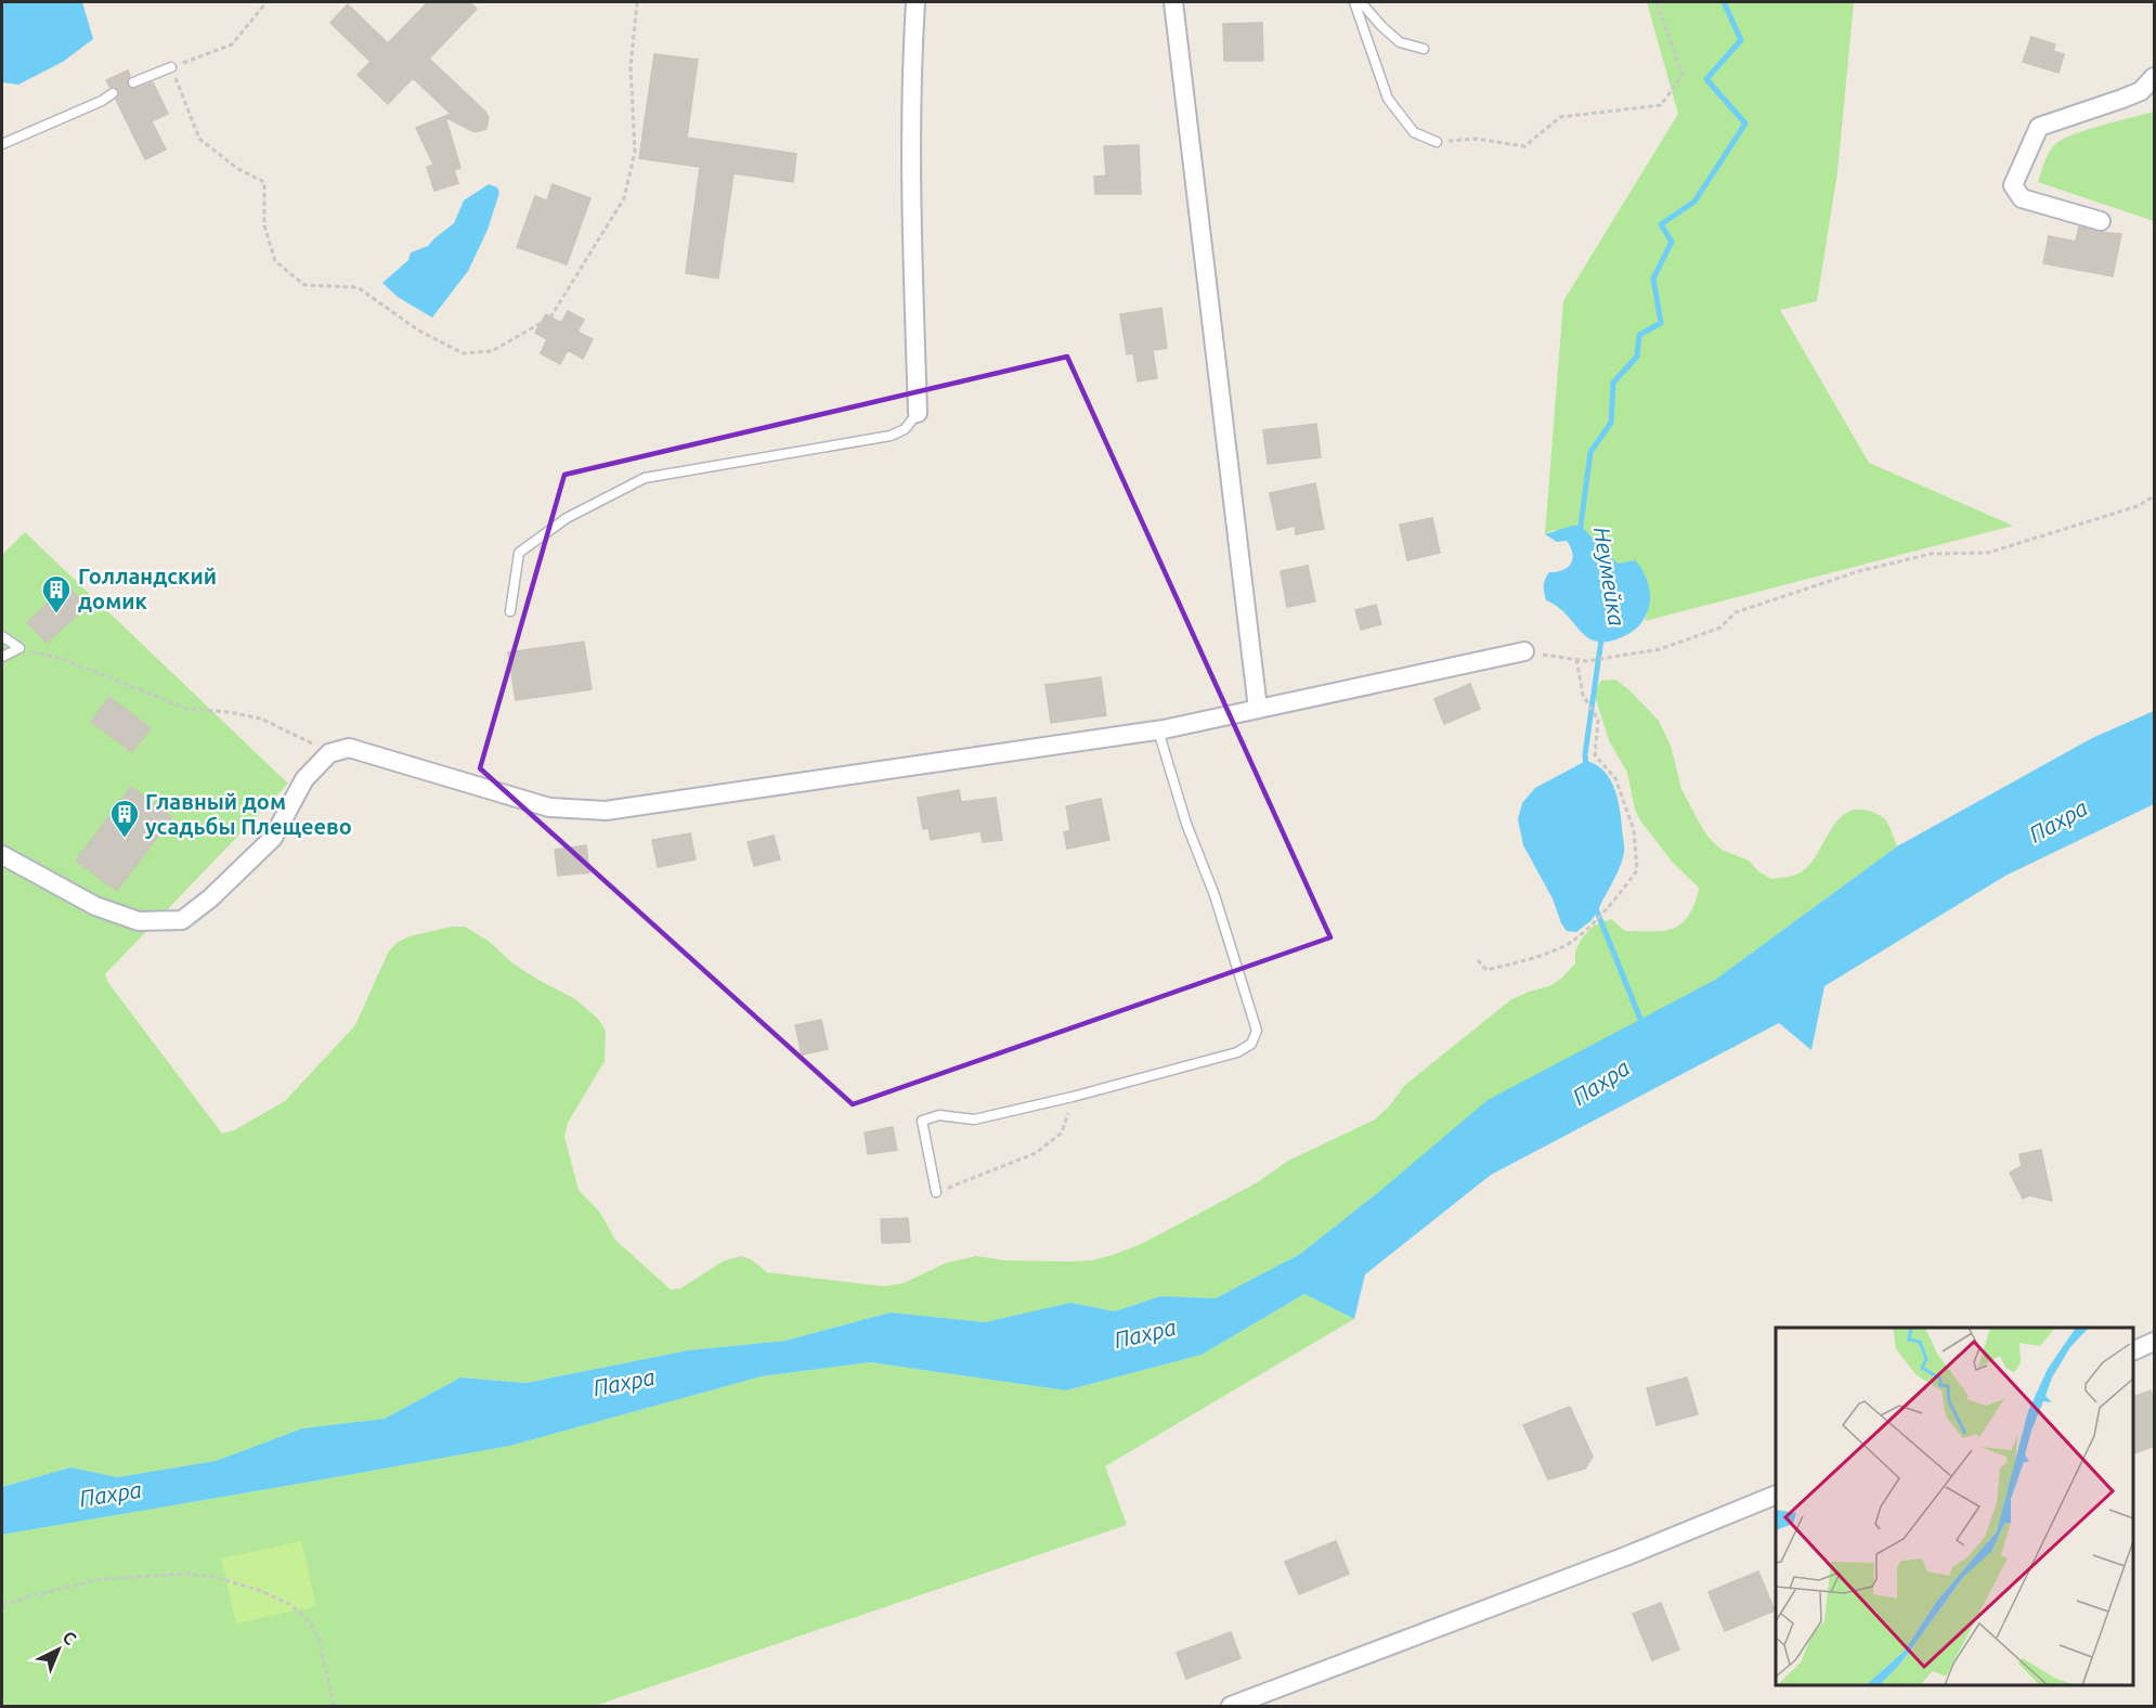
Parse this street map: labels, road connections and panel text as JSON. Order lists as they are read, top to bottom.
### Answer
{
  "water": ["Неумейка", "Пахра"],
  "places": {
    "building": ["Голландский домик", "Главный дом усадьбы Плещеево"]
  },
  "north": "top right"
}
